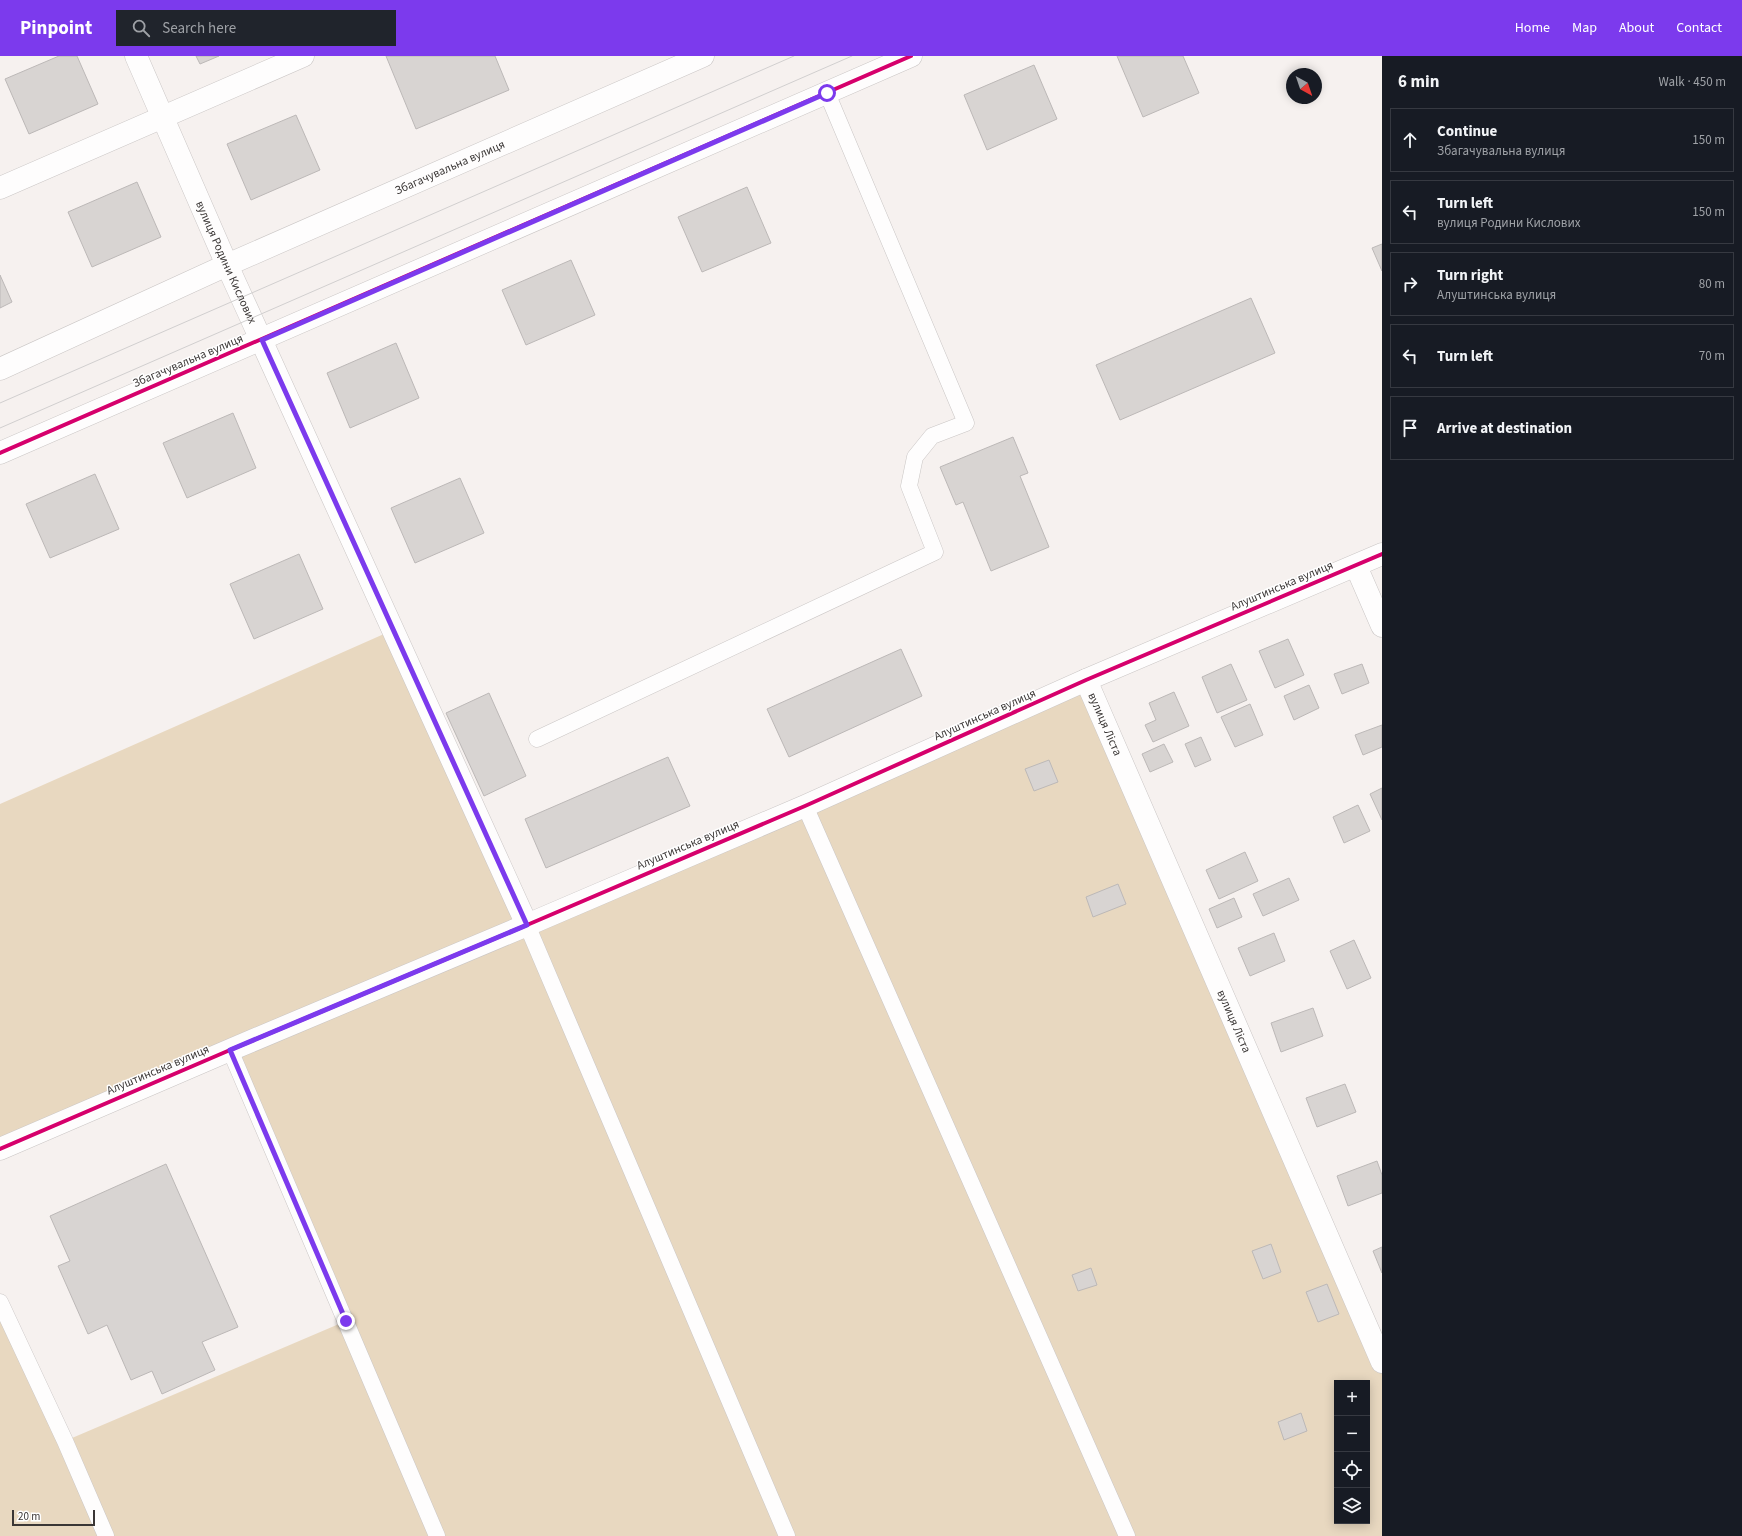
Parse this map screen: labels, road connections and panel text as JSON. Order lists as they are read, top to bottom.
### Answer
{
  "streets": {
    "street": [
      "Збагачувальна вулиця",
      "вулиця Родини Кислових",
      "Алуштинська вулиця",
      "вулиця Ліста"
    ]
  },
  "crossings": [
    ["Збагачувальна вулиця", "вулиця Родини Кислових"],
    ["вулиця Родини Кислових", "Алуштинська вулиця"],
    ["Алуштинська вулиця", "вулиця Ліста"]
  ],
  "scale_bar": "20 m",
  "north": "bottom right",
  "page": {
    "header": "Pinpoint",
    "search": "Search here",
    "nav": [
      "Home",
      "Map",
      "About",
      "Contact"
    ],
    "heading": ["6 min", "Walk · 450 m"],
    "list": [
      ["Continue", "Збагачувальна вулиця", "150 m"],
      ["Turn left", "вулиця Родини Кислових", "150 m"],
      ["Turn right", "Алуштинська вулиця", "80 m"],
      ["Turn left", "70 m"],
      "Arrive at destination"
    ],
    "map_buttons": ["+", "−"],
    "scale": "20 m"
  }
}
